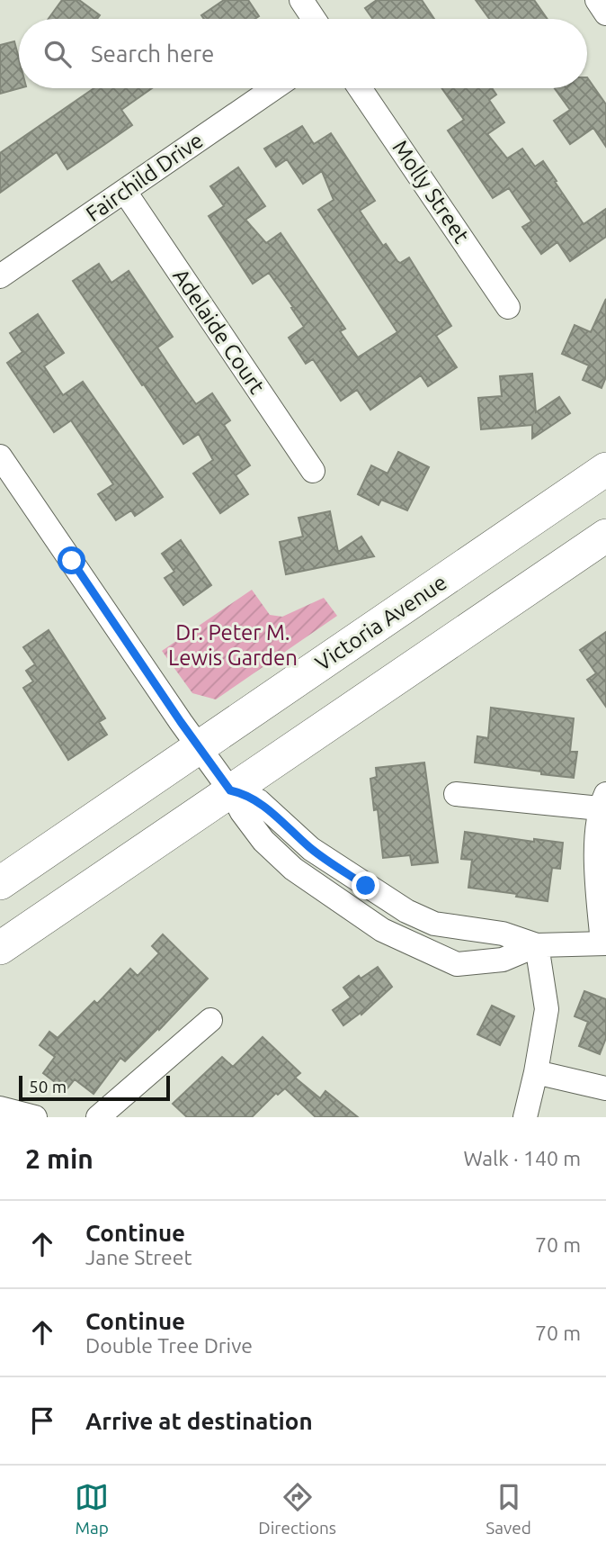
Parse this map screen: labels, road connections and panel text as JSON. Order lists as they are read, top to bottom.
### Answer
{
  "streets": {
    "main road": ["Victoria Avenue"],
    "street": ["Fairchild Drive", "Molly Street", "Adelaide Court"]
  },
  "crossings": [
    ["Fairchild Drive", "Adelaide Court"]
  ],
  "parks": ["Dr. Peter M. Lewis Garden"],
  "scale_bar": "50 m",
  "page": {
    "search": "Search here",
    "scale": "50 m",
    "heading": ["2 min", "Walk · 140 m"],
    "list": [
      ["Continue", "Jane Street", "70 m"],
      ["Continue", "Double Tree Drive", "70 m"],
      "Arrive at destination"
    ],
    "nav": ["Map", "Directions", "Saved"]
  }
}
